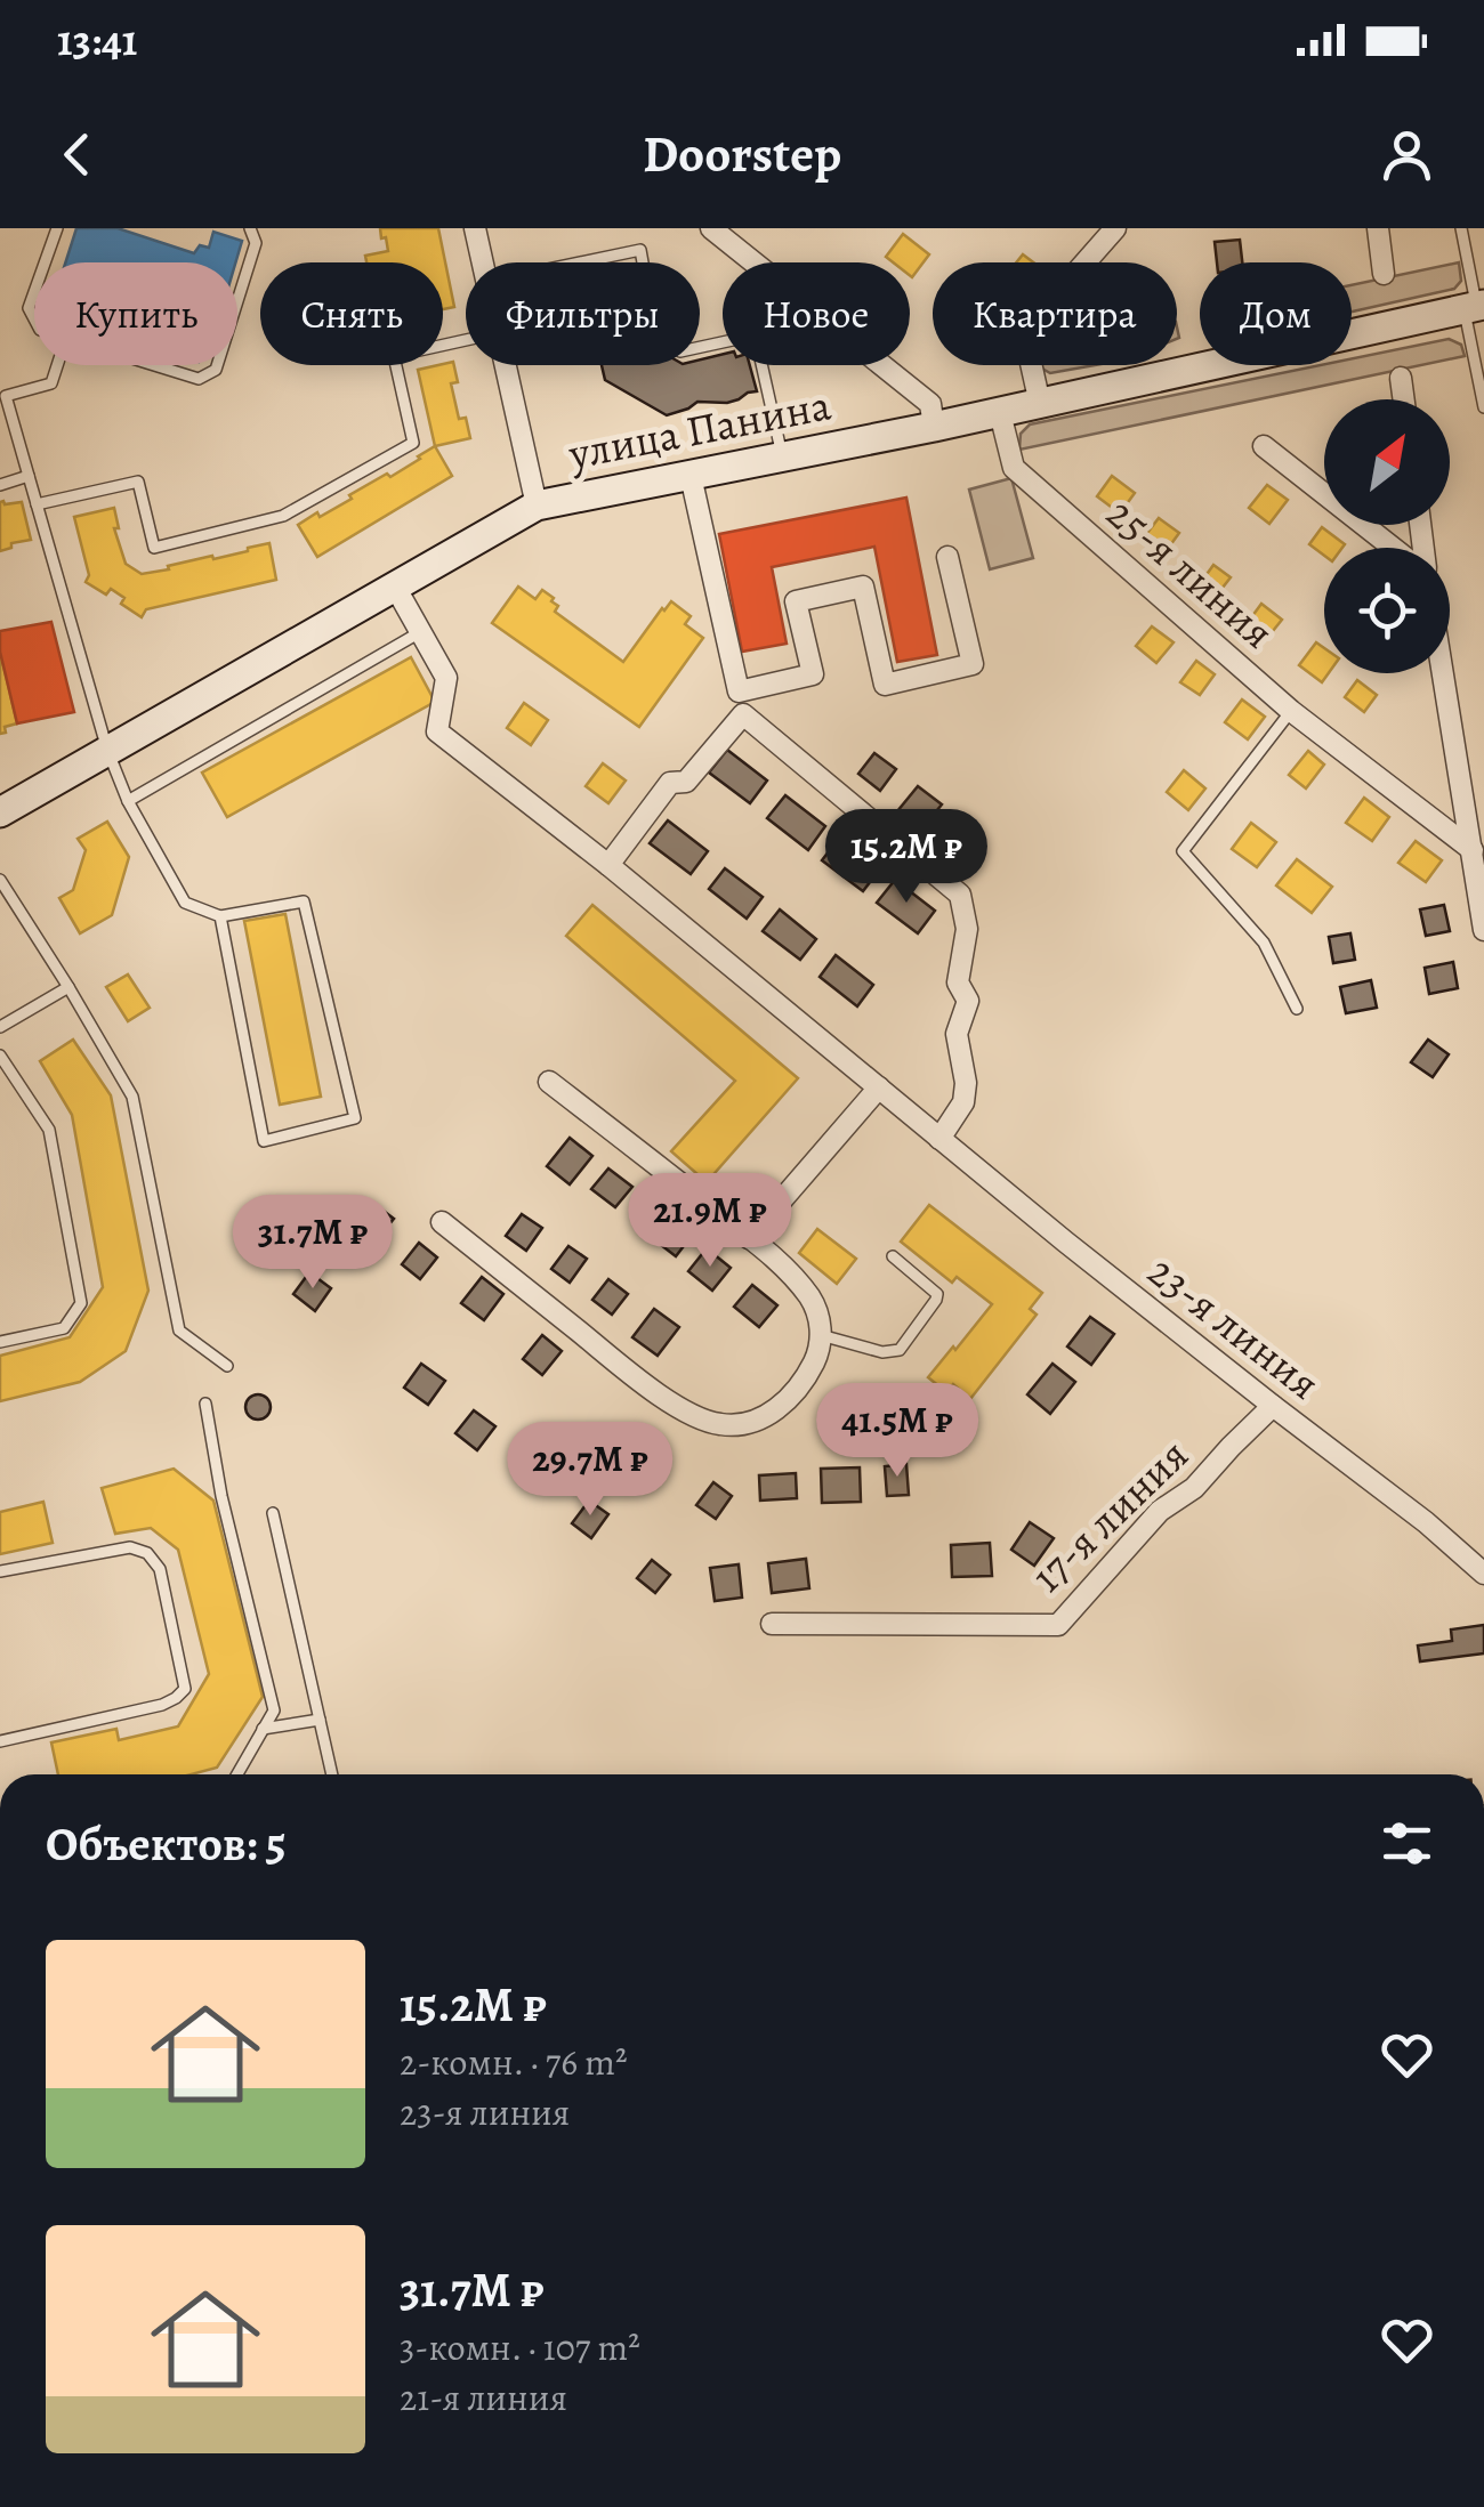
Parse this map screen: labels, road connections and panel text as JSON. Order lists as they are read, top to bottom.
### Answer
{
  "streets": {
    "street": [
      "улица Панина",
      "25-я линия",
      "23-я линия",
      "17-я линия"
    ]
  },
  "crossings": [
    ["улица Панина", "25-я линия"],
    ["улица Панина", "23-я линия"],
    ["23-я линия", "17-я линия"]
  ],
  "north": "top right",
  "page": {
    "status": "13:41",
    "header": "Doorstep",
    "chip": [
      "Купить",
      "Снять",
      "Фильтры",
      "Новое",
      "Квартира",
      "Дом"
    ],
    "price": [
      "15.2M ₽",
      "21.9M ₽",
      "31.7M ₽",
      "41.5M ₽",
      "29.7M ₽"
    ],
    "heading": "Объектов: 5",
    "list": [
      {
        "name": "15.2M ₽",
        "note": "2-комн. · 76 m² · 23-я линия"
      },
      {
        "name": "31.7M ₽",
        "note": "3-комн. · 107 m² · 21-я линия"
      }
    ]
  }
}
